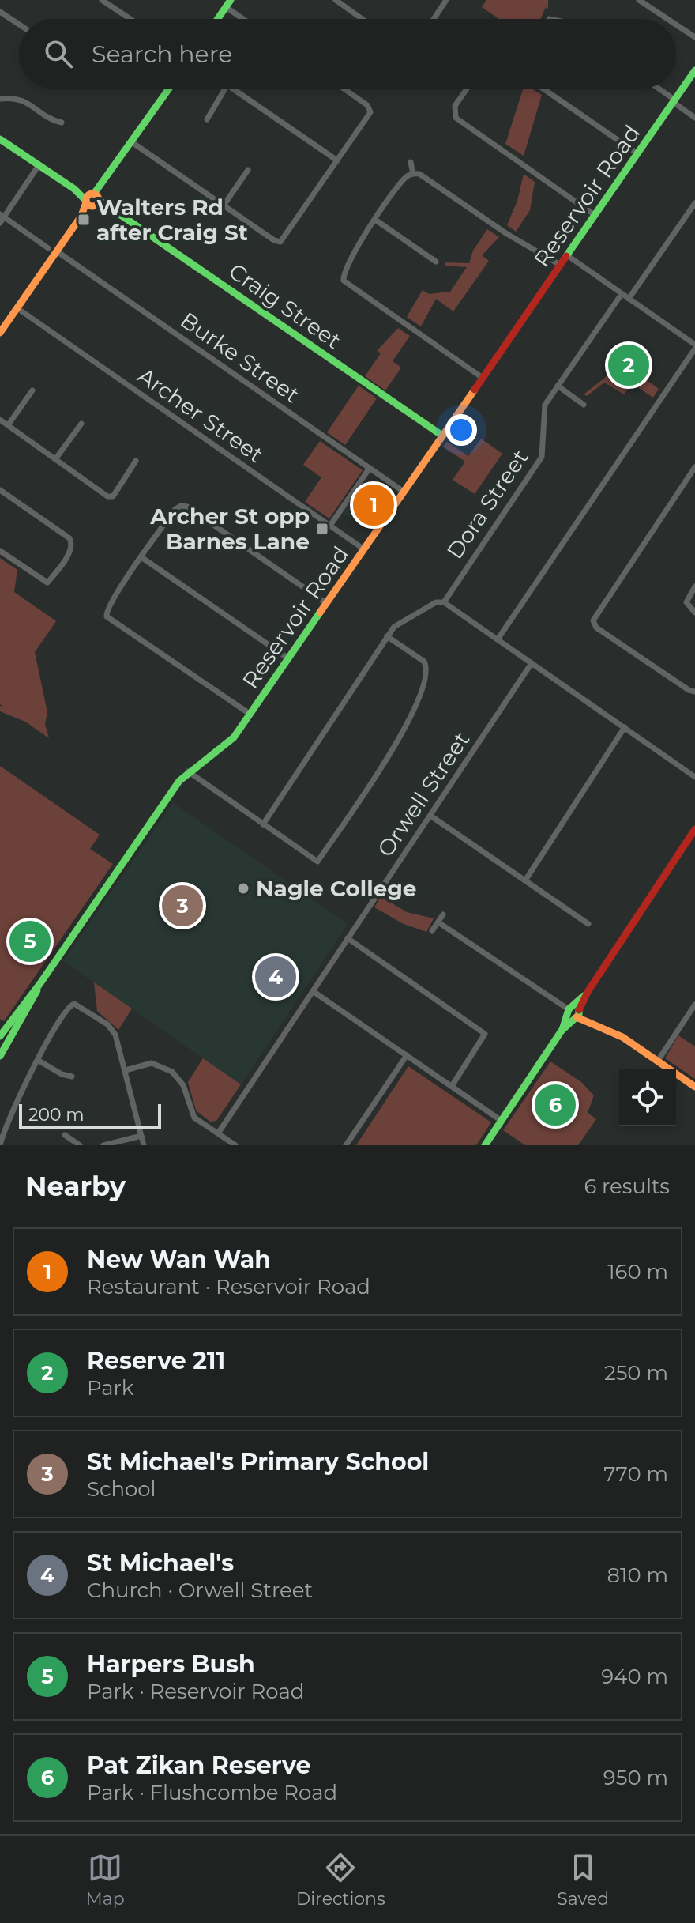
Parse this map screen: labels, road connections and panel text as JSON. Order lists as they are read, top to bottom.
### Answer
{
  "streets": {
    "main road": ["Reservoir Road", "Craig Street"],
    "street": [
      "Burke Street",
      "Archer Street",
      "Dora Street",
      "Orwell Street"
    ]
  },
  "crossings": [
    ["Reservoir Road", "Craig Street"],
    ["Reservoir Road", "Burke Street"],
    ["Reservoir Road", "Archer Street"]
  ],
  "places": {
    "transit": ["Walters Rd after Craig St", "Archer St opp Barnes Lane"],
    "other": ["Nagle College"]
  },
  "scale_bar": "200 m",
  "page": {
    "search": "Search here",
    "pins": [
      "2",
      "1",
      "3",
      "5",
      "4",
      "6"
    ],
    "scale": "200 m",
    "heading": ["Nearby", "6 results"],
    "list": [
      {
        "mark": "1",
        "name": "New Wan Wah",
        "note": "Restaurant · Reservoir Road",
        "value": "160 m"
      },
      {
        "mark": "2",
        "name": "Reserve 211",
        "note": "Park",
        "value": "250 m"
      },
      {
        "mark": "3",
        "name": "St Michael's Primary School",
        "note": "School",
        "value": "770 m"
      },
      {
        "mark": "4",
        "name": "St Michael's",
        "note": "Church · Orwell Street",
        "value": "810 m"
      },
      {
        "mark": "5",
        "name": "Harpers Bush",
        "note": "Park · Reservoir Road",
        "value": "940 m"
      },
      {
        "mark": "6",
        "name": "Pat Zikan Reserve",
        "note": "Park · Flushcombe Road",
        "value": "950 m"
      }
    ],
    "nav": ["Map", "Directions", "Saved"]
  }
}
